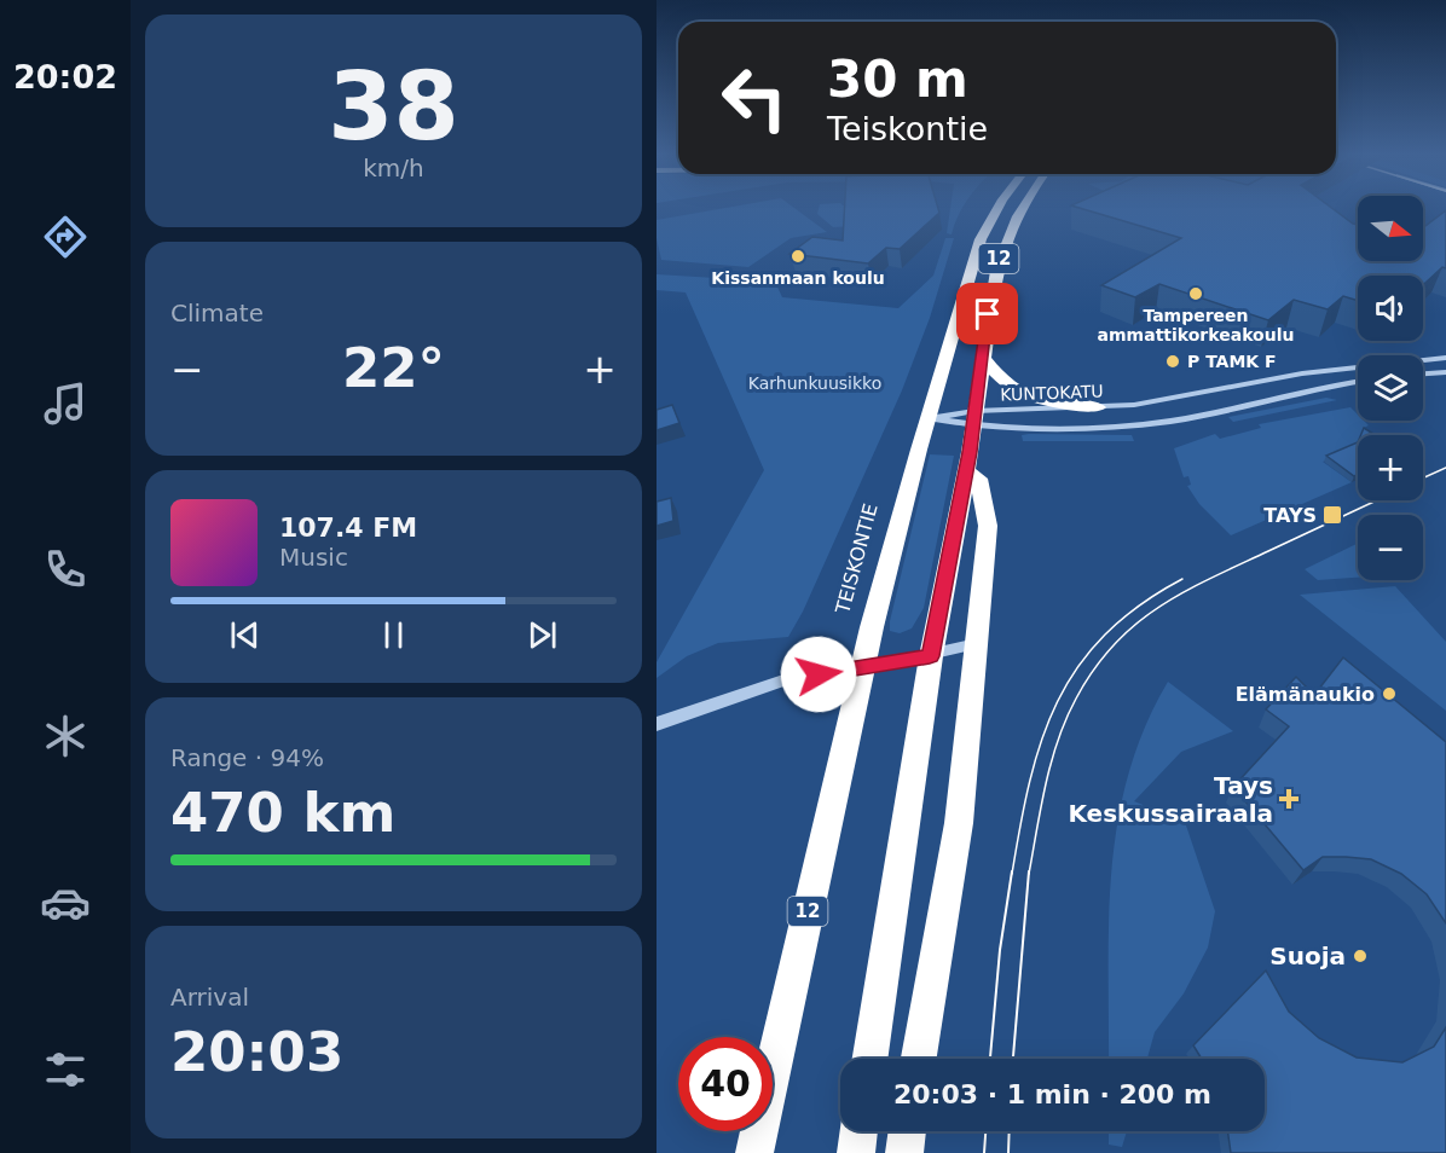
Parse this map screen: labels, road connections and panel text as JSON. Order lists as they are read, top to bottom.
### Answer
{
  "streets": {
    "highway": ["12", "TEISKONTIE"],
    "street": ["KUNTOKATU"]
  },
  "crossings": [
    ["12", "KUNTOKATU"],
    ["KUNTOKATU", "TEISKONTIE"]
  ],
  "parks": ["Karhunkuusikko"],
  "places": {
    "other": [
      "Kissanmaan koulu",
      "Tampereen ammattikorkeakoulu",
      "P TAMK F",
      "Elämänaukio",
      "Suoja"
    ],
    "transit": ["TAYS"],
    "health": ["Tays Keskussairaala"]
  },
  "north": "right",
  "page": {
    "tabs": "20:02",
    "tile": [
      ["38", "km/h"],
      "Climate",
      ["Range · 94%", "470 km"],
      ["Arrival", "20:03"]
    ],
    "turn": ["30 m", "Teiskontie"],
    "map_buttons": ["+", "−"],
    "heat": ["−", "22°", "+"],
    "song": ["107.4 FM", "Music"],
    "limit": "40",
    "trip": "20:03 · 1 min · 200 m"
  }
}
